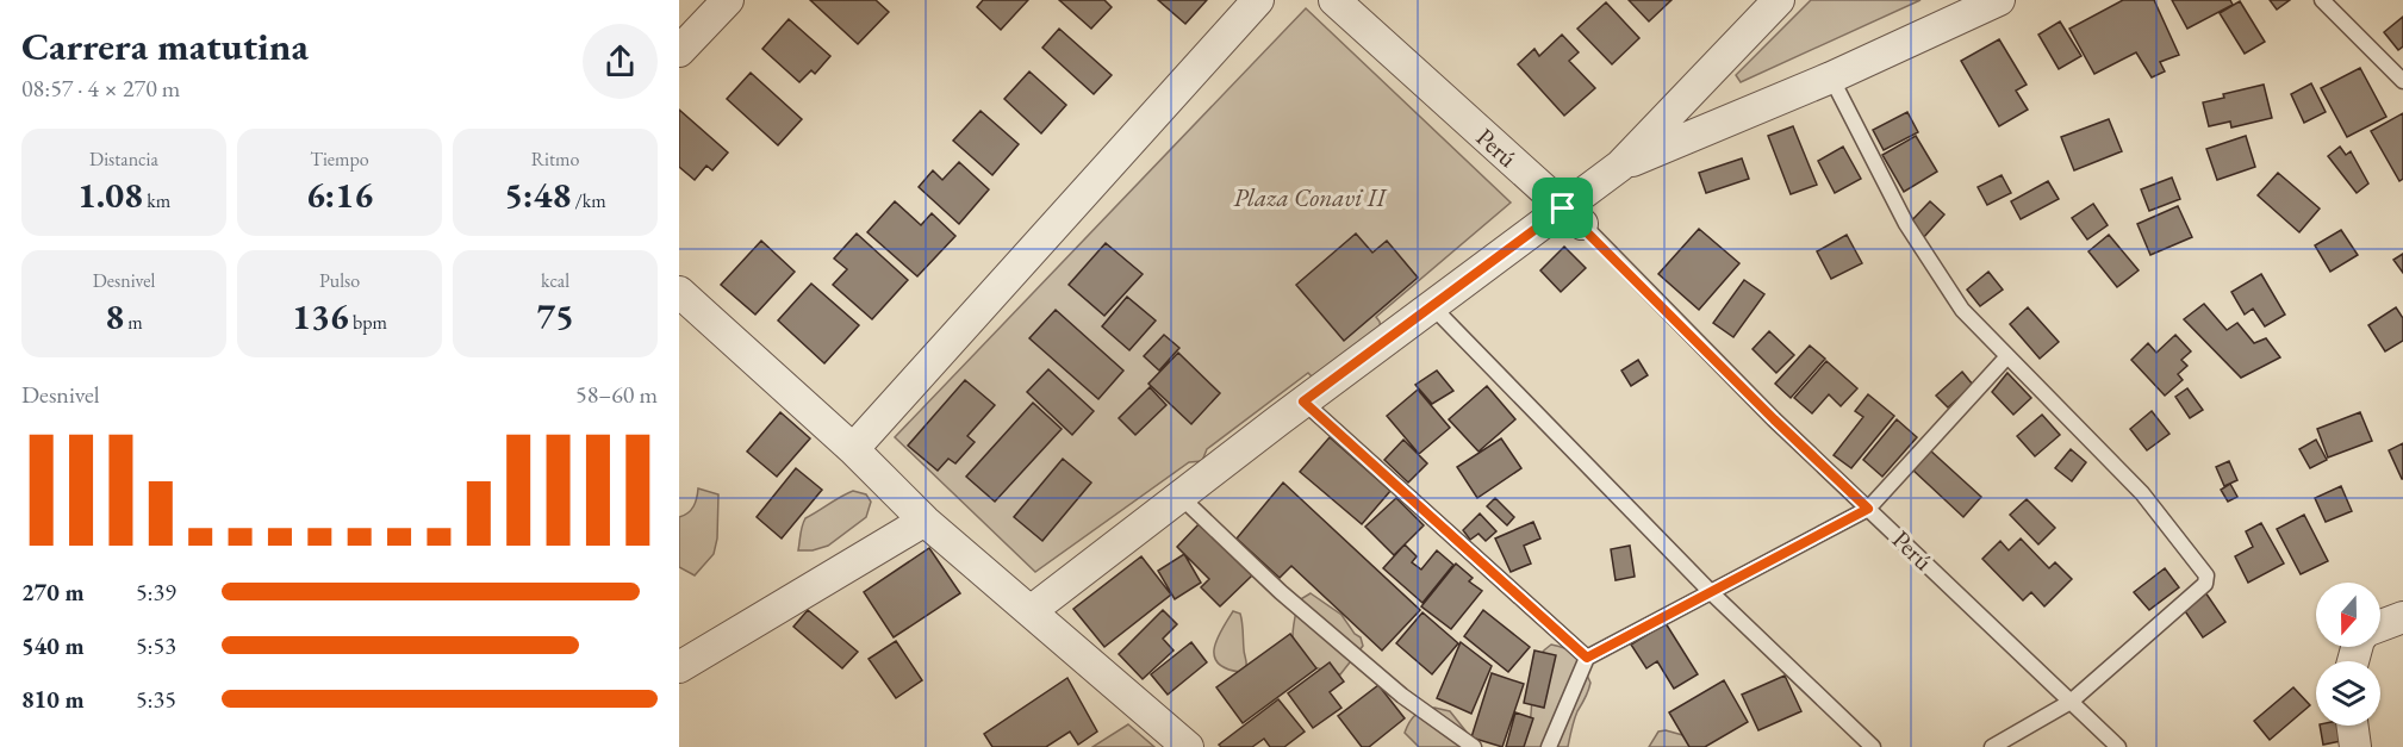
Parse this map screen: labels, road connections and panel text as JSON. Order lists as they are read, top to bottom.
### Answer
{
  "streets": {
    "street": ["Perú"]
  },
  "parks": ["Plaza Conavi II"],
  "north": "bottom",
  "page": {
    "heading": ["Carrera matutina", "08:57 · 4 × 270 m"],
    "stats": [
      ["Distancia", "1.08 km"],
      ["Tiempo", "6:16"],
      ["Ritmo", "5:48 /km"],
      ["Desnivel", "8 m"],
      ["Pulso", "136 bpm"],
      ["kcal", "75"]
    ],
    "chart": ["Desnivel", "58–60 m"],
    "list": [
      {
        "name": "270 m",
        "note": "5:39"
      },
      {
        "name": "540 m",
        "note": "5:53"
      },
      {
        "name": "810 m",
        "note": "5:35"
      }
    ]
  }
}
